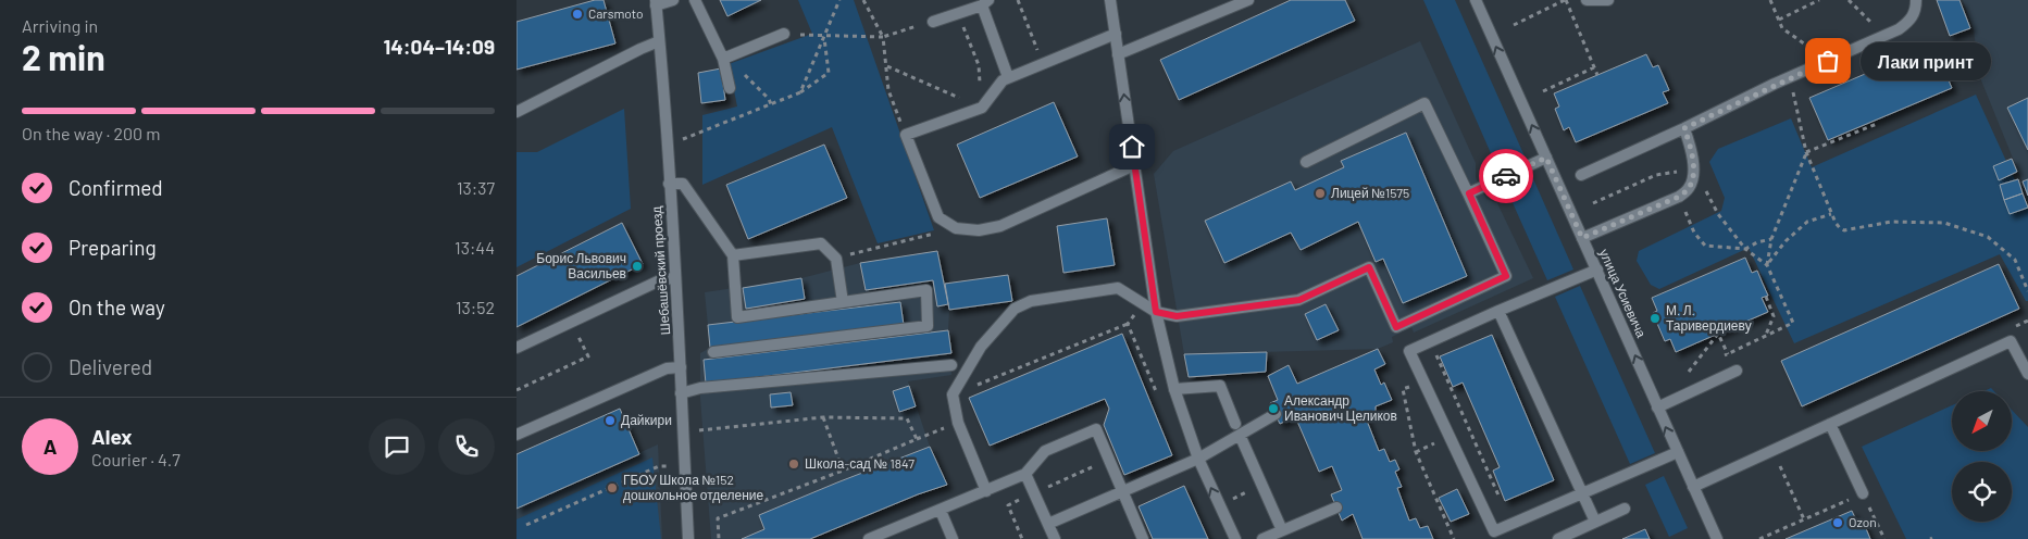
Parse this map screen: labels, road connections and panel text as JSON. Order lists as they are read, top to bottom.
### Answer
{
  "streets": {
    "street": ["Шебашёвский проезд", "улица Усиевича"]
  },
  "one_way": ["улица Усиевича"],
  "places": [
    "Carsmoto",
    "Лаки принт",
    "Лицей №1575",
    "Борис Львович Васильев",
    "М. Л. Таривердиеву",
    "Александр Иванович Целиков",
    "Дайкири",
    "Школа-сад № 1847",
    "ГБОУ Школа №152 дошкольное отделение",
    "Ozon"
  ],
  "north": "bottom left",
  "page": {
    "heading": ["2 min", "Arriving in", "14:04–14:09"],
    "panel": ["Alex", "Courier · 4.7"],
    "bubble": "Лаки принт",
    "bar": "On the way · 200 m",
    "list": [
      ["Confirmed", "13:37"],
      ["Preparing", "13:44"],
      ["On the way", "13:52"],
      "Delivered"
    ],
    "round": "A"
  }
}
